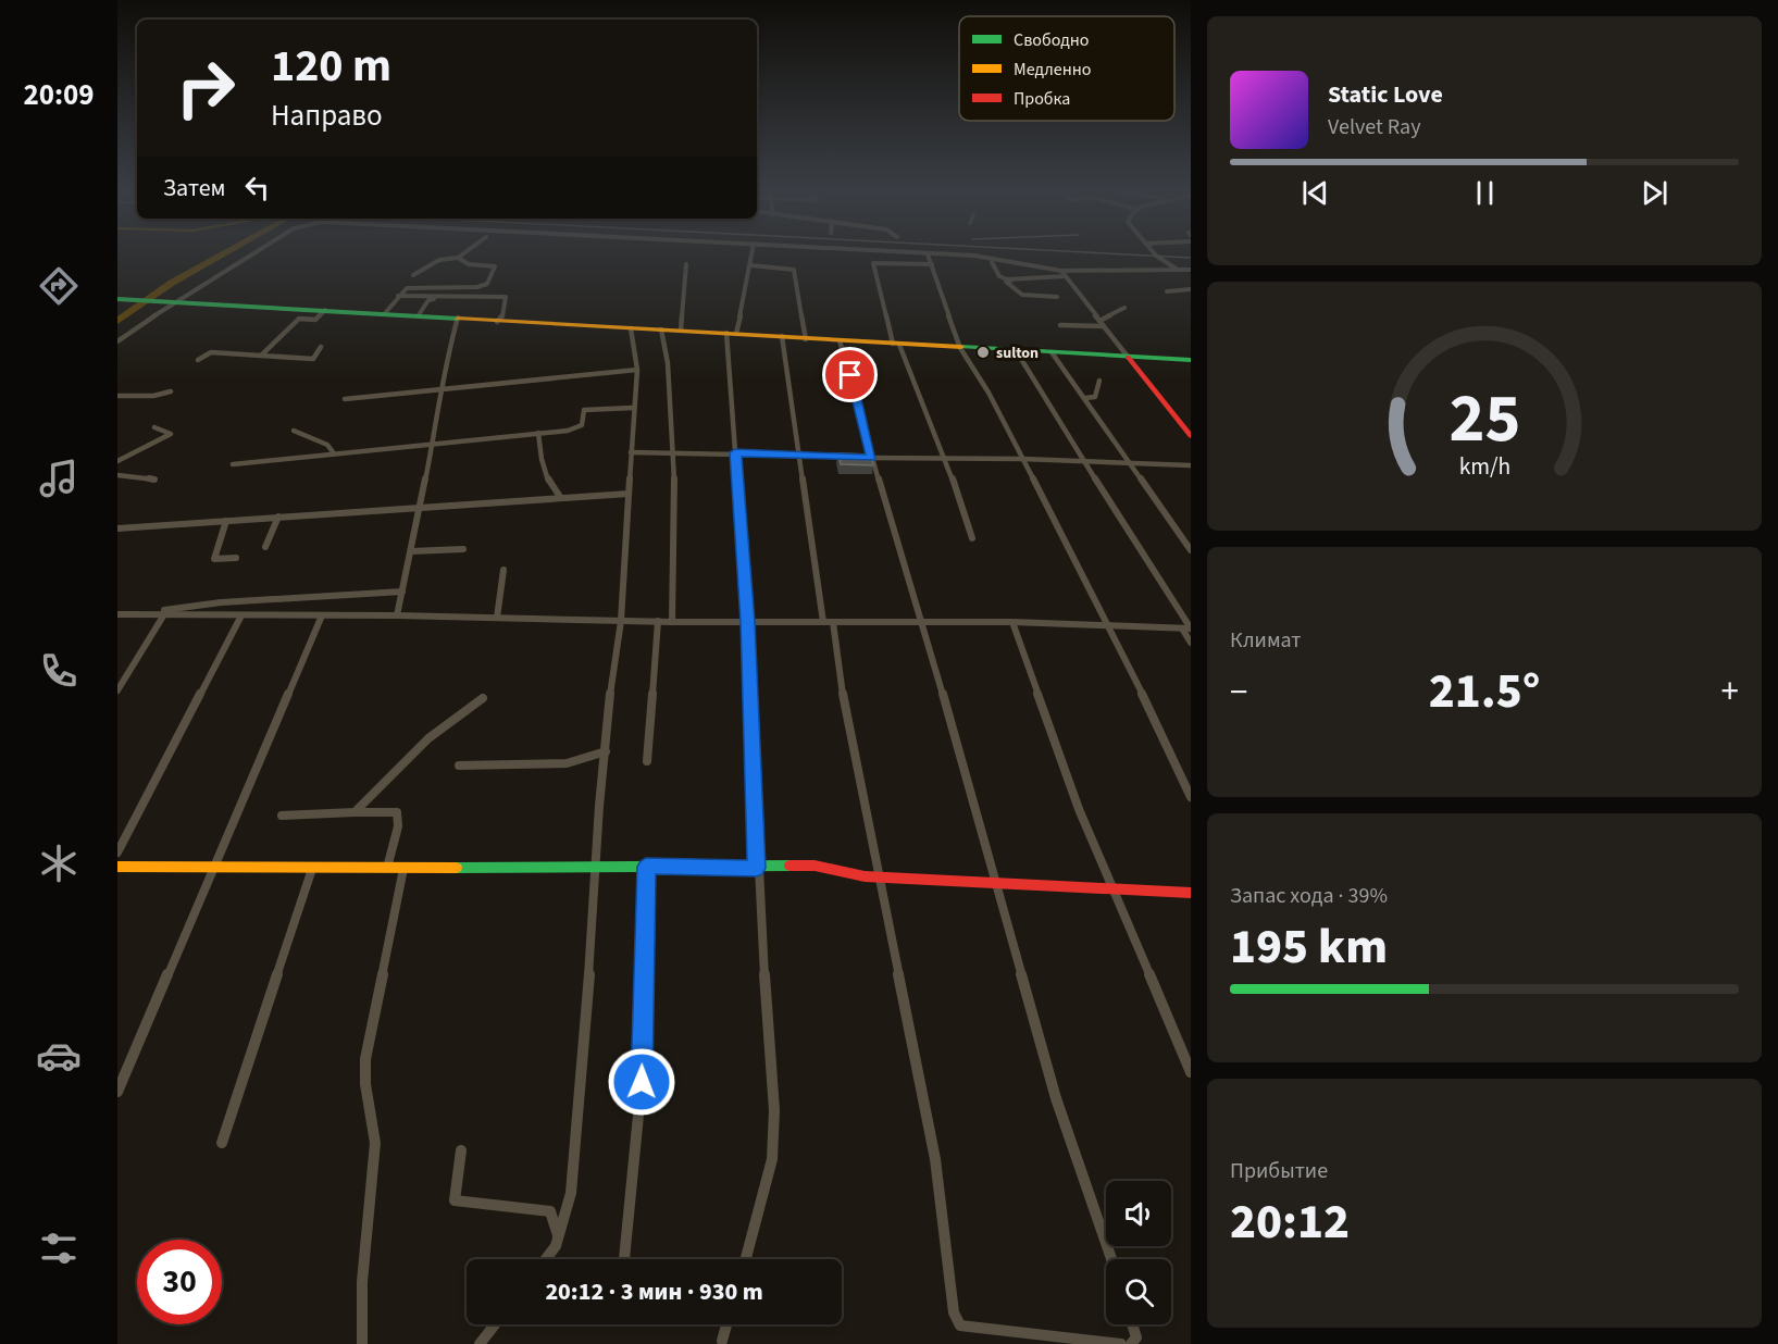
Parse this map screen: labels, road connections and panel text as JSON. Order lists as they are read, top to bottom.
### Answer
{
  "places": ["sulton"],
  "legend": ["Свободно", "Медленно", "Пробка"],
  "page": {
    "tabs": "20:09",
    "turn": ["120 m", "Направо"],
    "song": ["Static Love", "Velvet Ray"],
    "then": "Затем",
    "tile": [
      "Климат",
      ["Запас хода · 39%", "195 km"],
      ["Прибытие", "20:12"]
    ],
    "heat": ["−", "21.5°", "+"],
    "limit": "30",
    "trip": "20:12 · 3 мин · 930 m",
    "gauge": ["25", "km/h"]
  }
}
